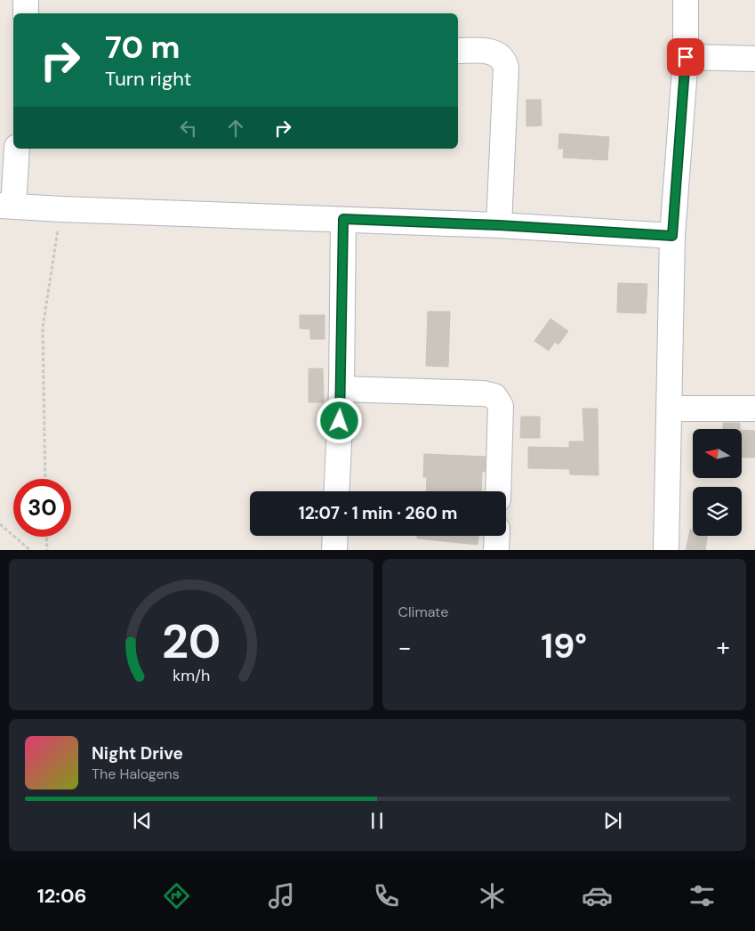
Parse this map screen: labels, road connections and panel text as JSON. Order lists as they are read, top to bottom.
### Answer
{
  "north": "left",
  "page": {
    "turn": ["70 m", "Turn right"],
    "limit": "30",
    "trip": "12:07 · 1 min · 260 m",
    "tile": "Climate",
    "heat": ["−", "19°", "+"],
    "song": ["Night Drive", "The Halogens"],
    "tabs": "12:06",
    "gauge": ["20", "km/h"]
  }
}
